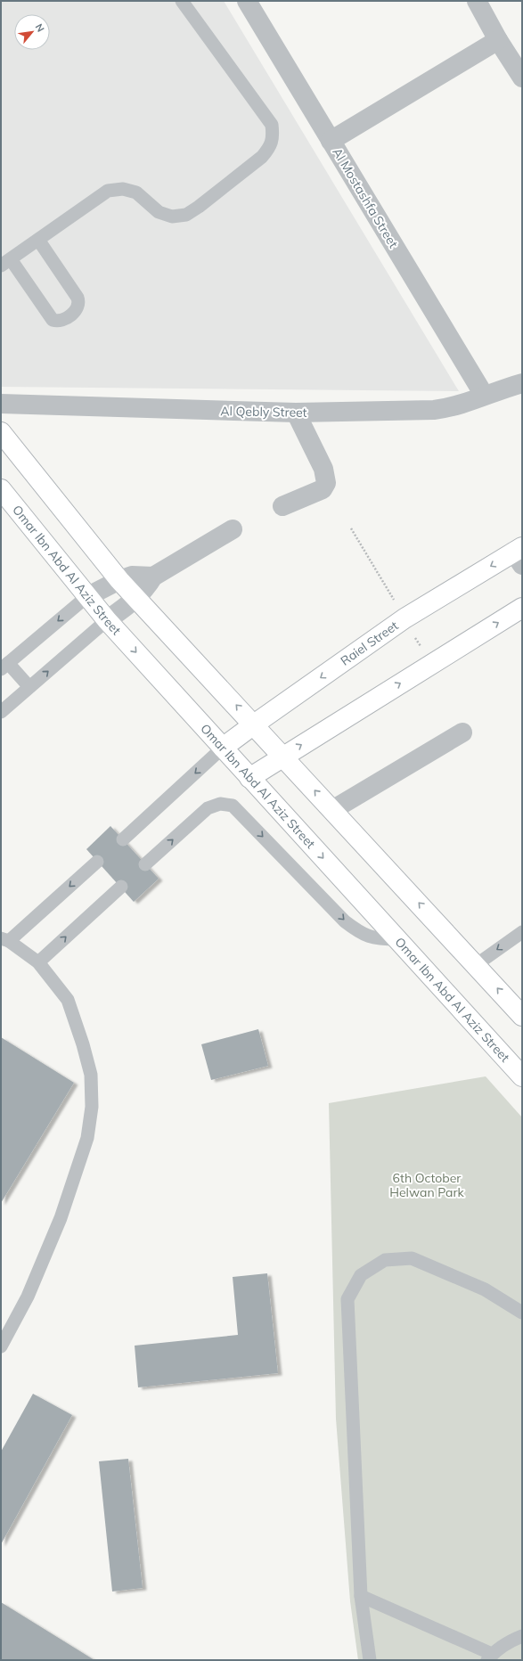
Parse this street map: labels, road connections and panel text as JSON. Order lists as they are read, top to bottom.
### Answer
{
  "streets": {
    "main road": ["Omar Ibn Abd Al Aziz Street", "Raiel Street"],
    "street": ["Al Mostashfa Street", "Al Qebly Street"]
  },
  "crossings": [
    ["Al Mostashfa Street", "Al Qebly Street"],
    ["Omar Ibn Abd Al Aziz Street", "Raiel Street"]
  ],
  "parks": ["6th October Helwan Park"],
  "north": "top right"
}
